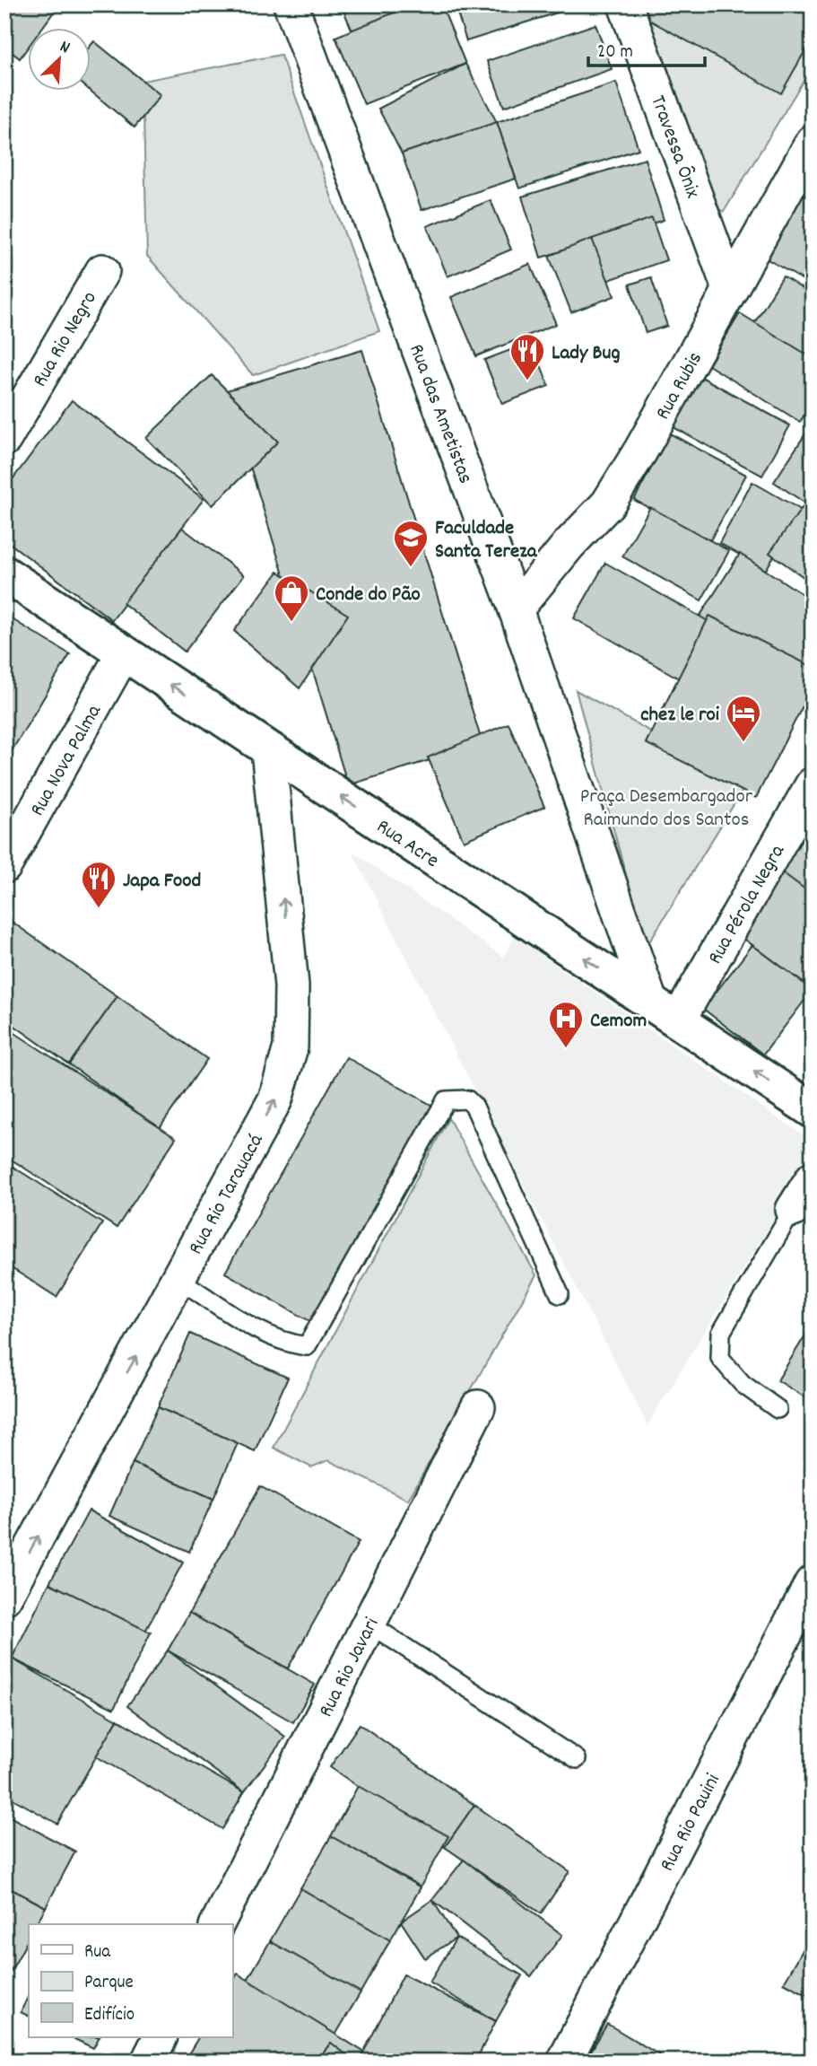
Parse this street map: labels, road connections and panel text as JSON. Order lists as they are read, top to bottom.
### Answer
{
  "streets": {
    "street": [
      "Travessa Ônix",
      "Rua Rio Negro",
      "Rua Rubis",
      "Rua das Ametistas",
      "Rua Nova Palma",
      "Rua Acre",
      "Rua Pérola Negra",
      "Rua Rio Tarauacá",
      "Rua Rio Javari",
      "Rua Rio Pauini"
    ]
  },
  "crossings": [
    ["Travessa Ônix", "Rua Rubis"],
    ["Rua Rubis", "Rua das Ametistas"],
    ["Rua das Ametistas", "Rua Acre"],
    ["Rua das Ametistas", "Rua Pérola Negra"],
    ["Rua Nova Palma", "Rua Acre"],
    ["Rua Acre", "Rua Pérola Negra"],
    ["Rua Acre", "Rua Rio Tarauacá"]
  ],
  "one_way": ["Rua Acre", "Rua Rio Tarauacá"],
  "parks": ["Praça Desembargador Raimundo dos Santos"],
  "places": {
    "restaurant": ["Lady Bug", "Japa Food"],
    "school or university": ["Faculdade Santa Tereza"],
    "shop": ["Conde do Pão"],
    "hotel": ["chez le roi"],
    "hospital": ["Cemom"]
  },
  "legend": ["Rua", "Parque", "Edifício"],
  "scale_bar": "20 m",
  "north": "top right"
}
